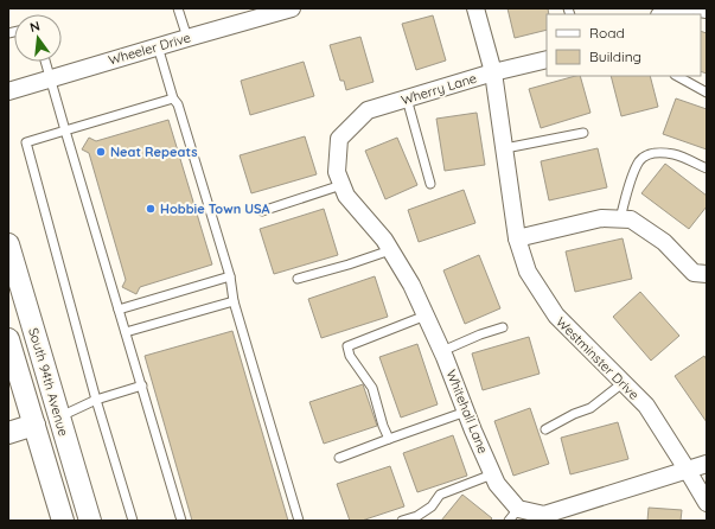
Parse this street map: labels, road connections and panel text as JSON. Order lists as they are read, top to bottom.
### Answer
{
  "streets": {
    "street": [
      "Wheeler Drive",
      "Wherry Lane",
      "Westminster Drive",
      "South 94th Avenue",
      "Whitehall Lane"
    ]
  },
  "crossings": [
    ["Wherry Lane", "Westminster Drive"],
    ["Wherry Lane", "Whitehall Lane"],
    ["Westminster Drive", "Whitehall Lane"]
  ],
  "places": ["Neat Repeats", "Hobbie Town USA"],
  "legend": ["Road", "Building"],
  "north": "top"
}
